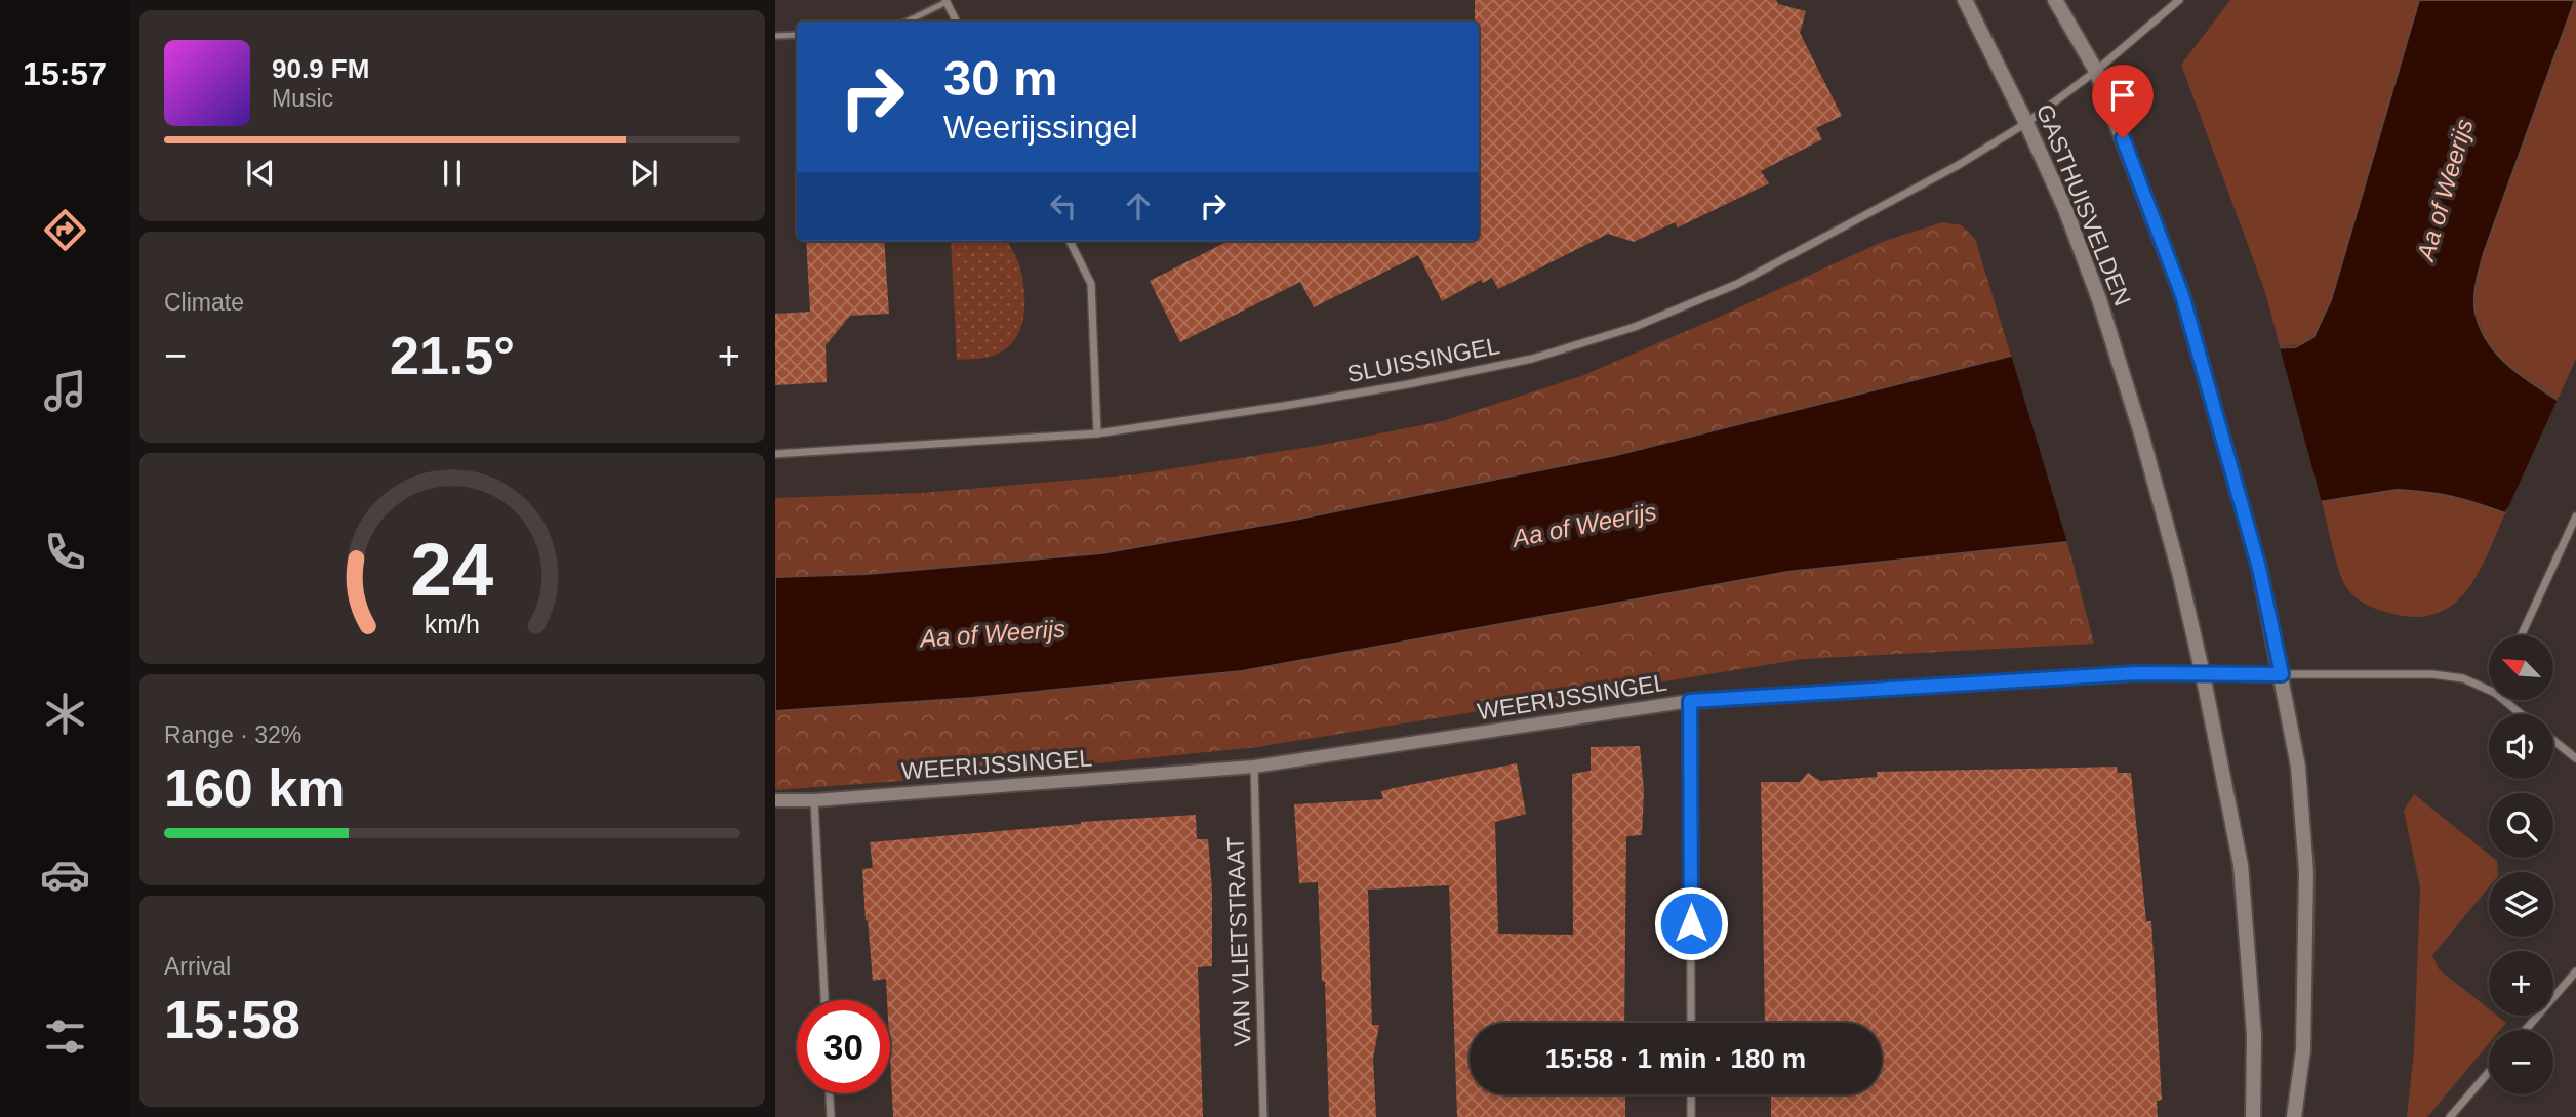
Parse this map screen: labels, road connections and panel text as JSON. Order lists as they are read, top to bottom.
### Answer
{
  "streets": {
    "main road": ["GASTHUISVELDEN"],
    "street": ["SLUISSINGEL", "WEERIJSSINGEL", "VAN VLIETSTRAAT"]
  },
  "crossings": [
    ["GASTHUISVELDEN", "SLUISSINGEL"],
    ["GASTHUISVELDEN", "WEERIJSSINGEL"],
    ["WEERIJSSINGEL", "VAN VLIETSTRAAT"]
  ],
  "water": ["Aa of Weerijs"],
  "north": "top left",
  "page": {
    "tabs": "15:57",
    "turn": ["30 m", "Weerijssingel"],
    "song": ["90.9 FM", "Music"],
    "tile": [
      "Climate",
      ["Range · 32%", "160 km"],
      ["Arrival", "15:58"]
    ],
    "heat": ["−", "21.5°", "+"],
    "map_buttons": ["+", "−"],
    "limit": "30",
    "trip": "15:58 · 1 min · 180 m",
    "gauge": ["24", "km/h"]
  }
}
